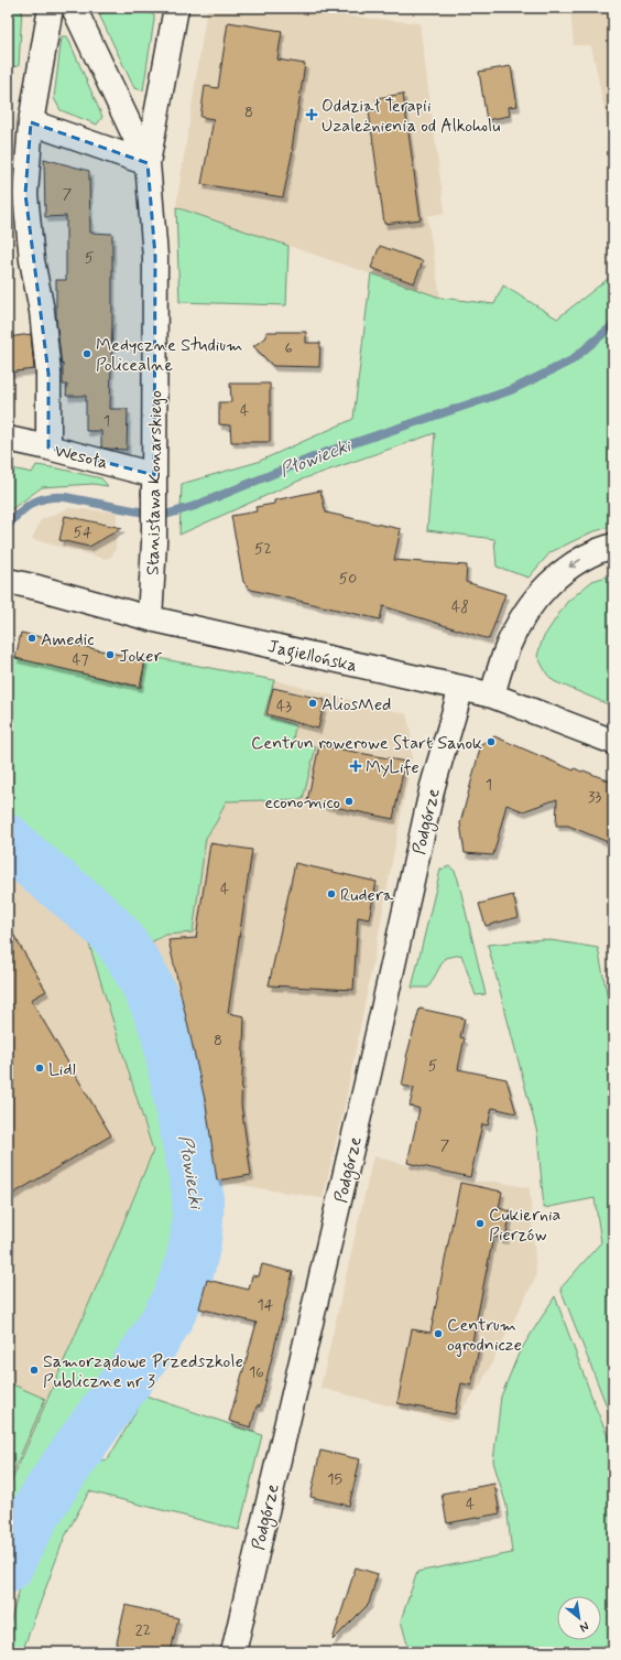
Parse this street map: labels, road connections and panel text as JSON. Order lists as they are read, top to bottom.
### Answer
{
  "streets": {
    "street": [
      "Wesoła",
      "Stanisława Konarskiego",
      "Jagiellońska",
      "Podgórze"
    ]
  },
  "crossings": [
    ["Wesoła", "Stanisława Konarskiego"],
    ["Stanisława Konarskiego", "Jagiellońska"],
    ["Jagiellońska", "Podgórze"]
  ],
  "water": ["Płowiecki"],
  "places": {
    "health": ["Oddział Terapii Uzależnienia od Alkoholu", "MyLife"],
    "other": [
      "Medyczne Studium Policealne",
      "Amedic",
      "Joker",
      "AliosMed",
      "Centrun rowerowe Start Sanok",
      "economico",
      "Rudera",
      "Lidl",
      "Cukiernia Pierzów",
      "Centrum ogrodnicze",
      "Samorządowe Przedszkole Publiczne nr 3"
    ]
  },
  "house_numbers": [
    "8",
    "7",
    "5",
    "6",
    "4",
    "1",
    "54",
    "52",
    "50",
    "48",
    "47",
    "43",
    "1",
    "33",
    "4",
    "8",
    "5",
    "7",
    "14",
    "16",
    "15",
    "4",
    "22"
  ],
  "north": "bottom right"
}
